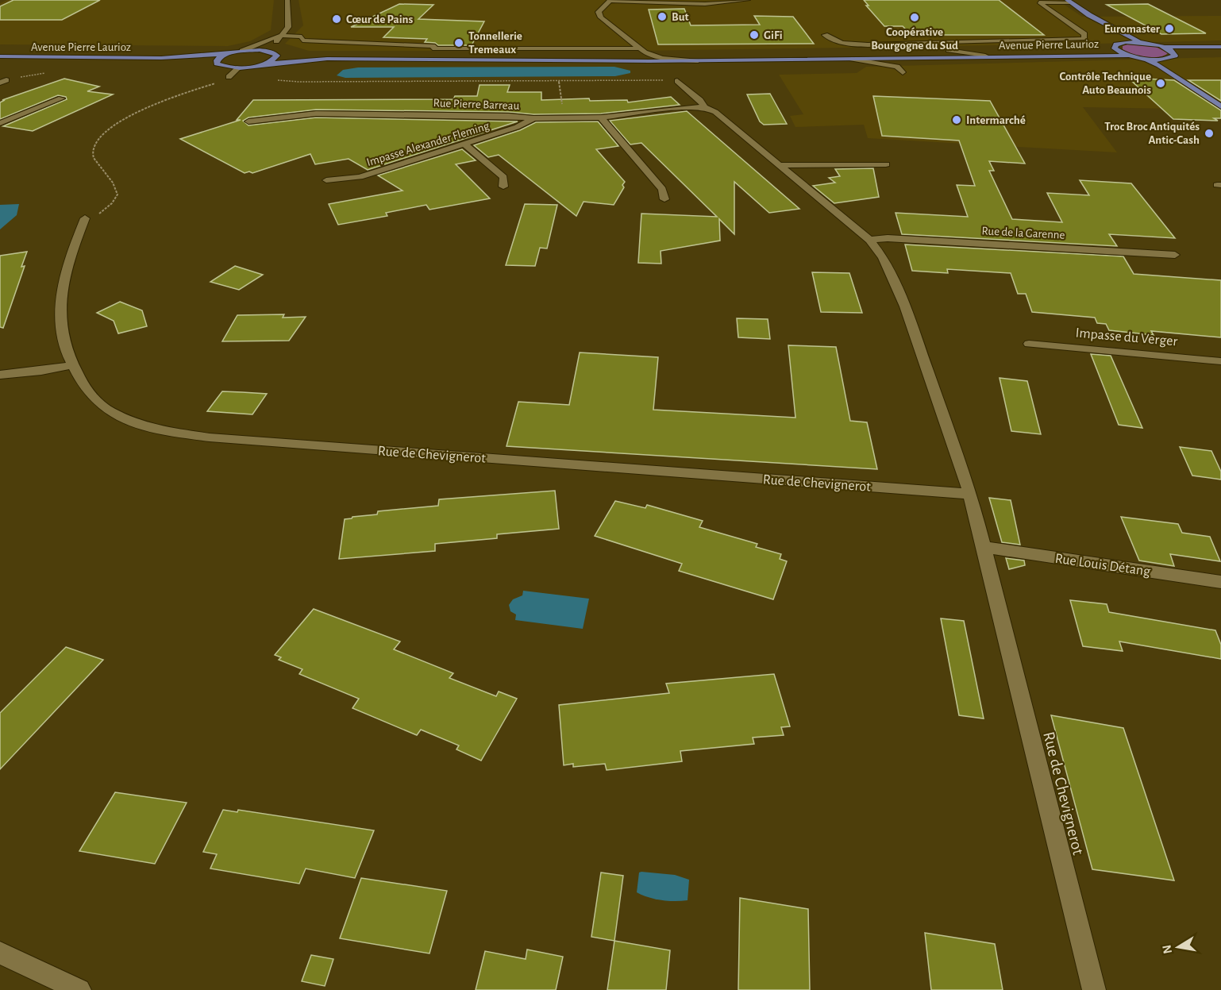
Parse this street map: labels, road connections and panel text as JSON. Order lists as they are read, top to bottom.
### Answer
{
  "streets": {
    "main road": ["Avenue Pierre Laurioz"],
    "street": [
      "Rue Pierre Barreau",
      "Impasse Alexander Fleming",
      "Rue de la Garenne",
      "Impasse du Verger",
      "Rue de Chevignerot",
      "Rue Louis Détang"
    ]
  },
  "crossings": [
    ["Rue Pierre Barreau", "Impasse Alexander Fleming"],
    ["Rue Pierre Barreau", "Rue de Chevignerot"],
    ["Rue de la Garenne", "Rue de Chevignerot"],
    ["Rue de Chevignerot", "Rue Louis Détang"]
  ],
  "places": [
    "But",
    "Coopérative Bourgogne du Sud",
    "Cœur de Pains",
    "Euromaster",
    "GiFi",
    "Tonnellerie Tremeaux",
    "Contrôle Technique Auto Beaunois",
    "Intermarché",
    "Troc Broc Antiquités Antic-Cash"
  ],
  "north": "left"
}
